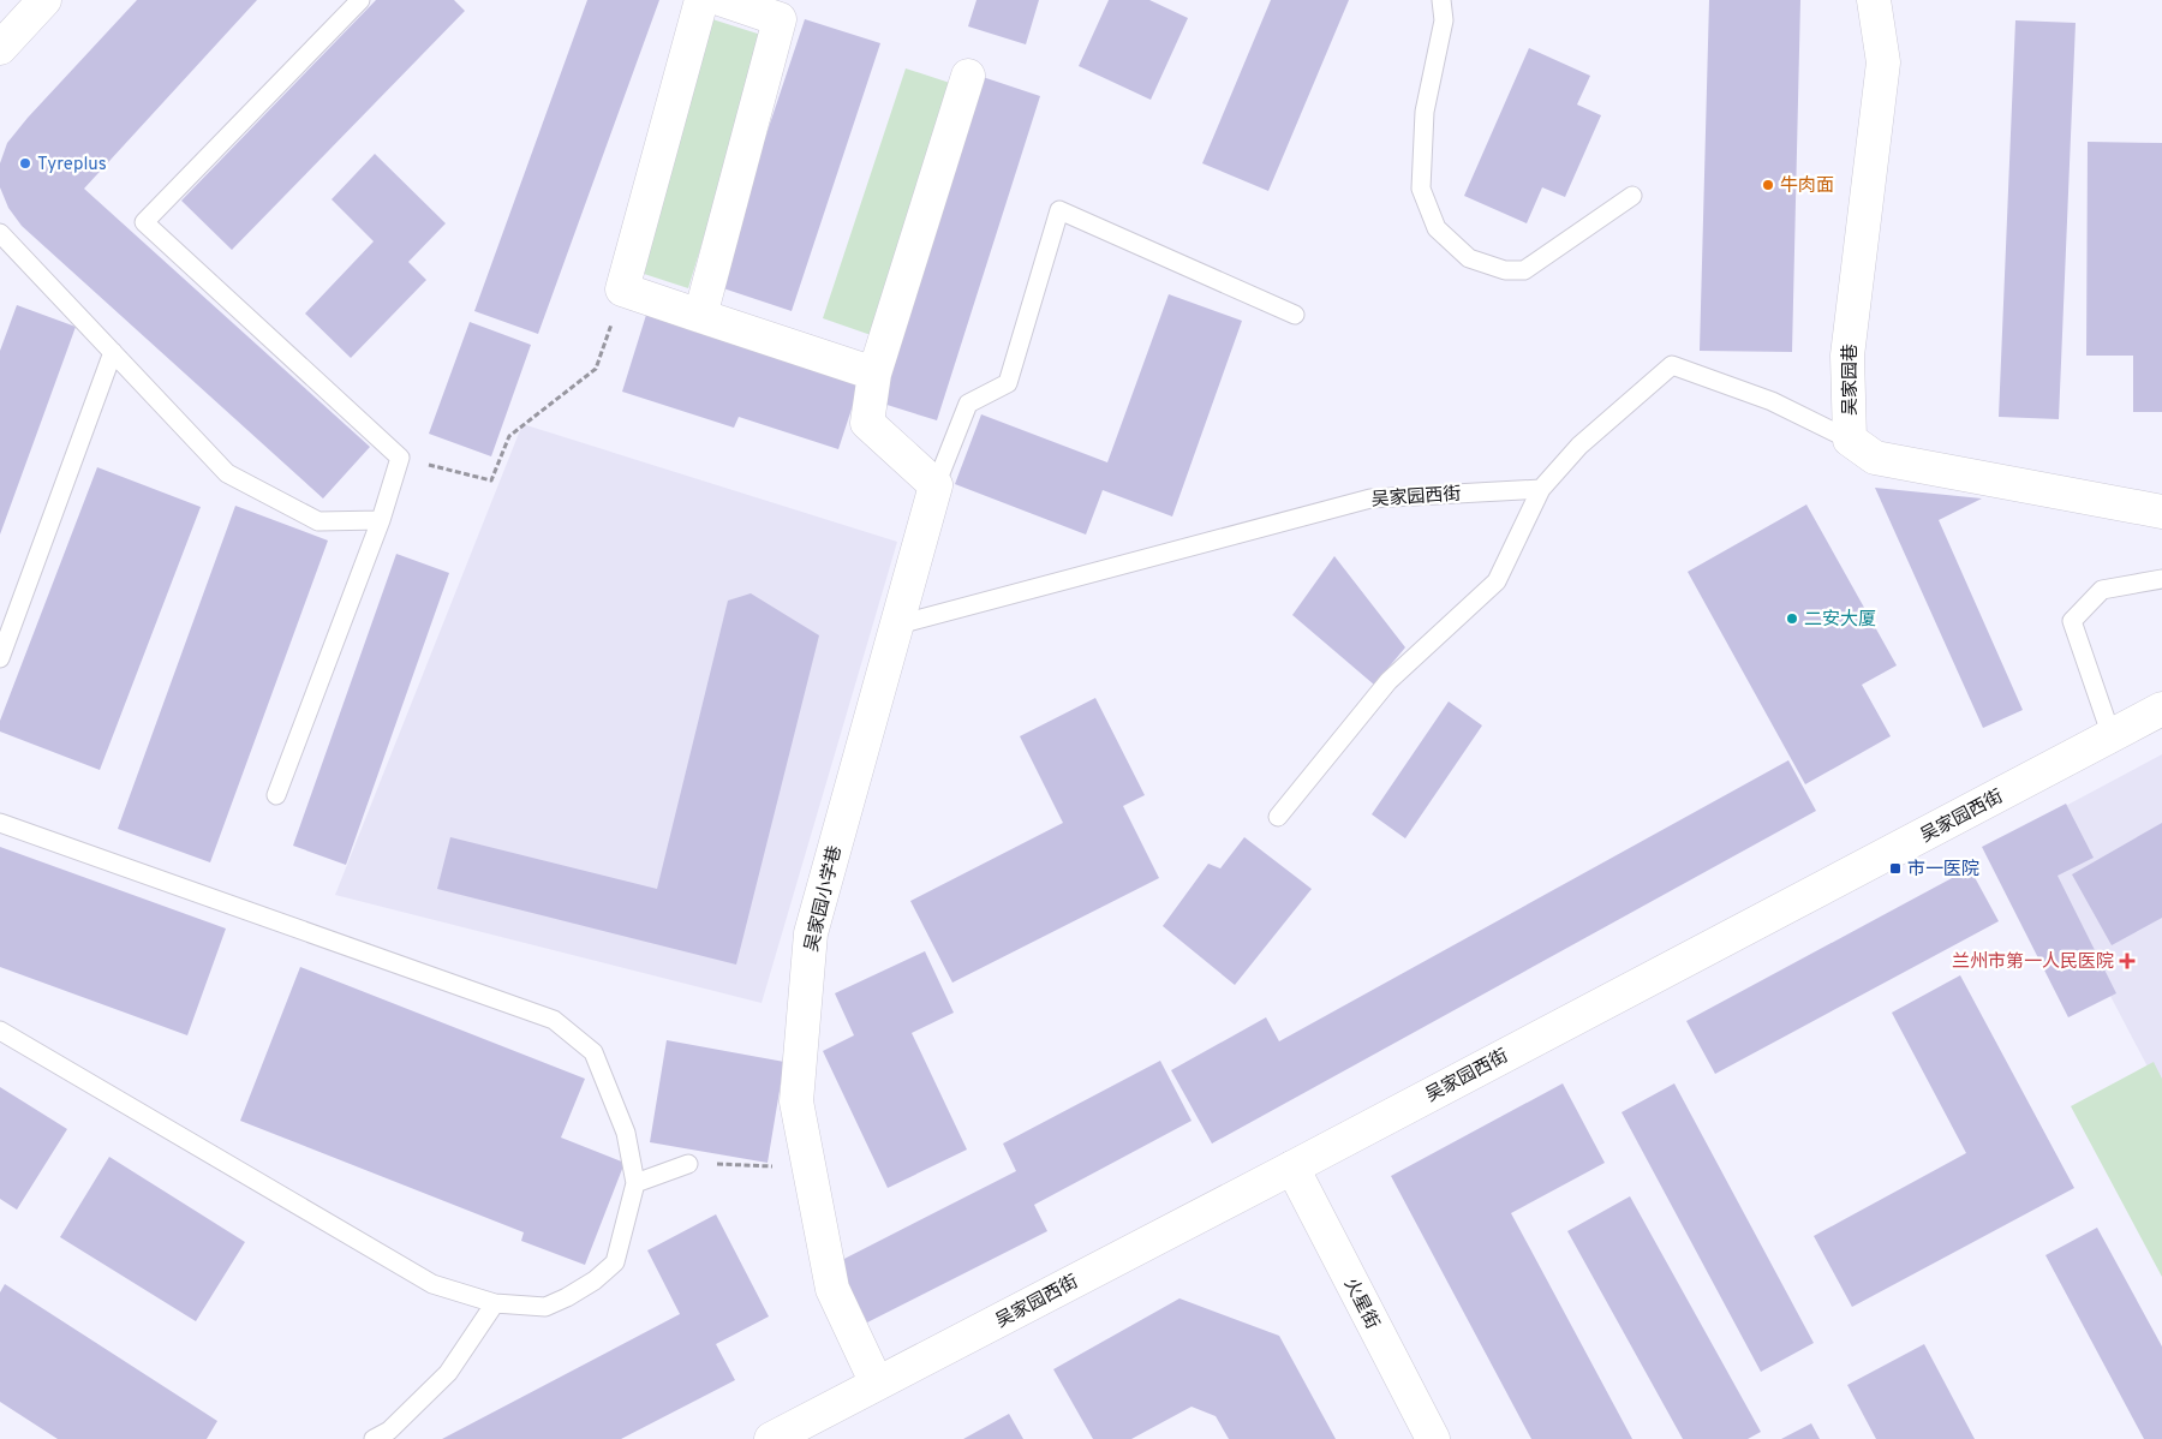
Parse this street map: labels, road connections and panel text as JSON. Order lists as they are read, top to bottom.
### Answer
{
  "streets": {
    "street": [
      "吴家园巷",
      "吴家园西街",
      "吴家园小学巷",
      "火星街"
    ]
  },
  "crossings": [
    ["吴家园西街", "吴家园小学巷"],
    ["吴家园西街", "火星街"]
  ],
  "places": {
    "other": ["Tyreplus", "牛肉面", "二安大厦"],
    "transit": ["市一医院"],
    "health": ["兰州市第一人民医院"]
  }
}
